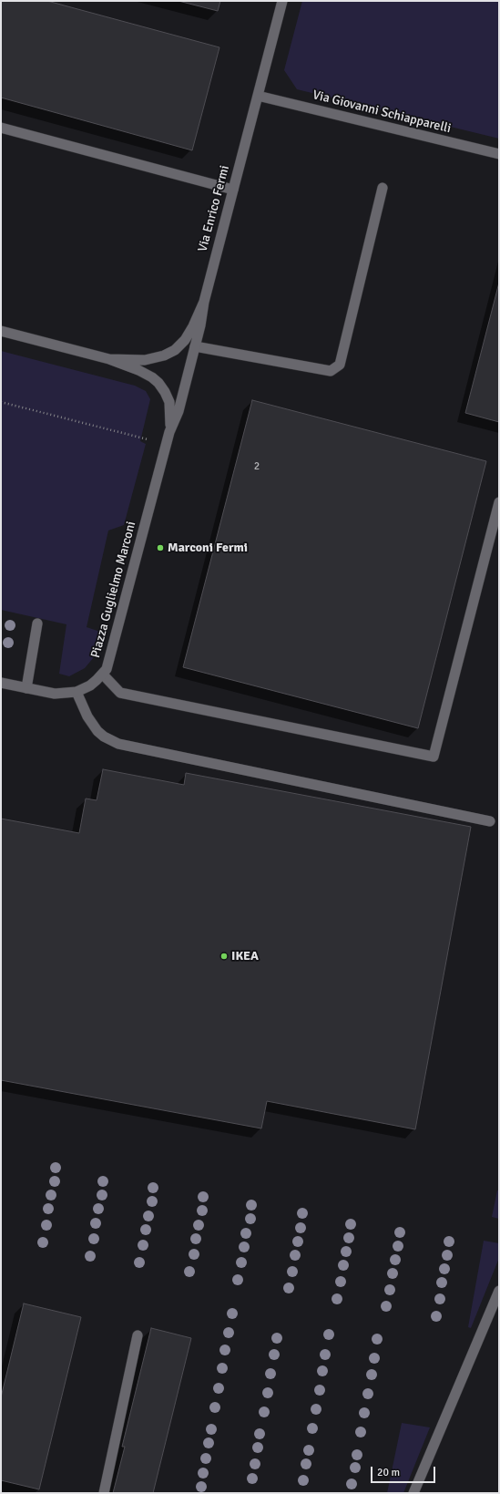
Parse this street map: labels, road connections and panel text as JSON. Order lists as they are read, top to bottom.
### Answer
{
  "streets": {
    "street": ["Via Giovanni Schiapparelli", "Via Enrico Fermi", "Piazza Guglielmo Marconi"]
  },
  "crossings": [
    ["Via Giovanni Schiapparelli", "Via Enrico Fermi"],
    ["Via Enrico Fermi", "Piazza Guglielmo Marconi"]
  ],
  "places": ["Marconi Fermi", "IKEA"],
  "house_numbers": ["2"],
  "scale_bar": "20 m"
}
